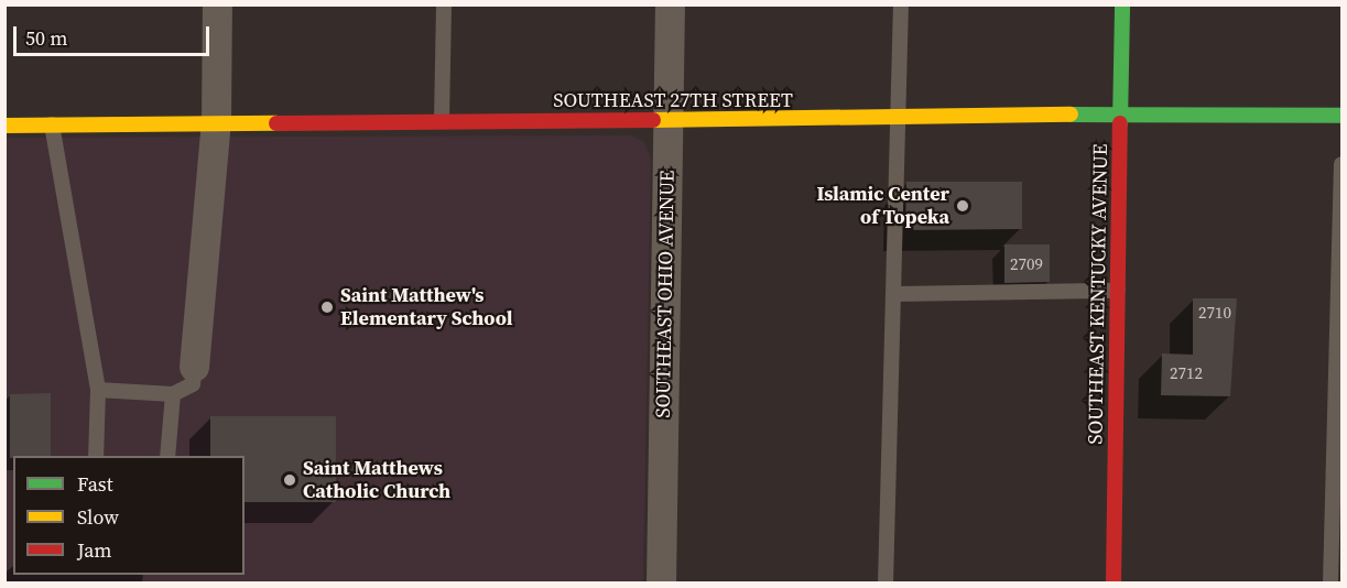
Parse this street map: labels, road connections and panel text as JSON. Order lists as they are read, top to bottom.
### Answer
{
  "streets": {
    "street": ["SOUTHEAST 27TH STREET", "SOUTHEAST OHIO AVENUE", "SOUTHEAST KENTUCKY AVENUE"]
  },
  "crossings": [
    ["SOUTHEAST 27TH STREET", "SOUTHEAST OHIO AVENUE"],
    ["SOUTHEAST 27TH STREET", "SOUTHEAST KENTUCKY AVENUE"]
  ],
  "places": ["Islamic Center of Topeka", "Saint Matthew's Elementary School", "Saint Matthews Catholic Church"],
  "house_numbers": ["2709", "2710", "2712"],
  "legend": ["Fast", "Slow", "Jam"],
  "scale_bar": "50 m"
}
